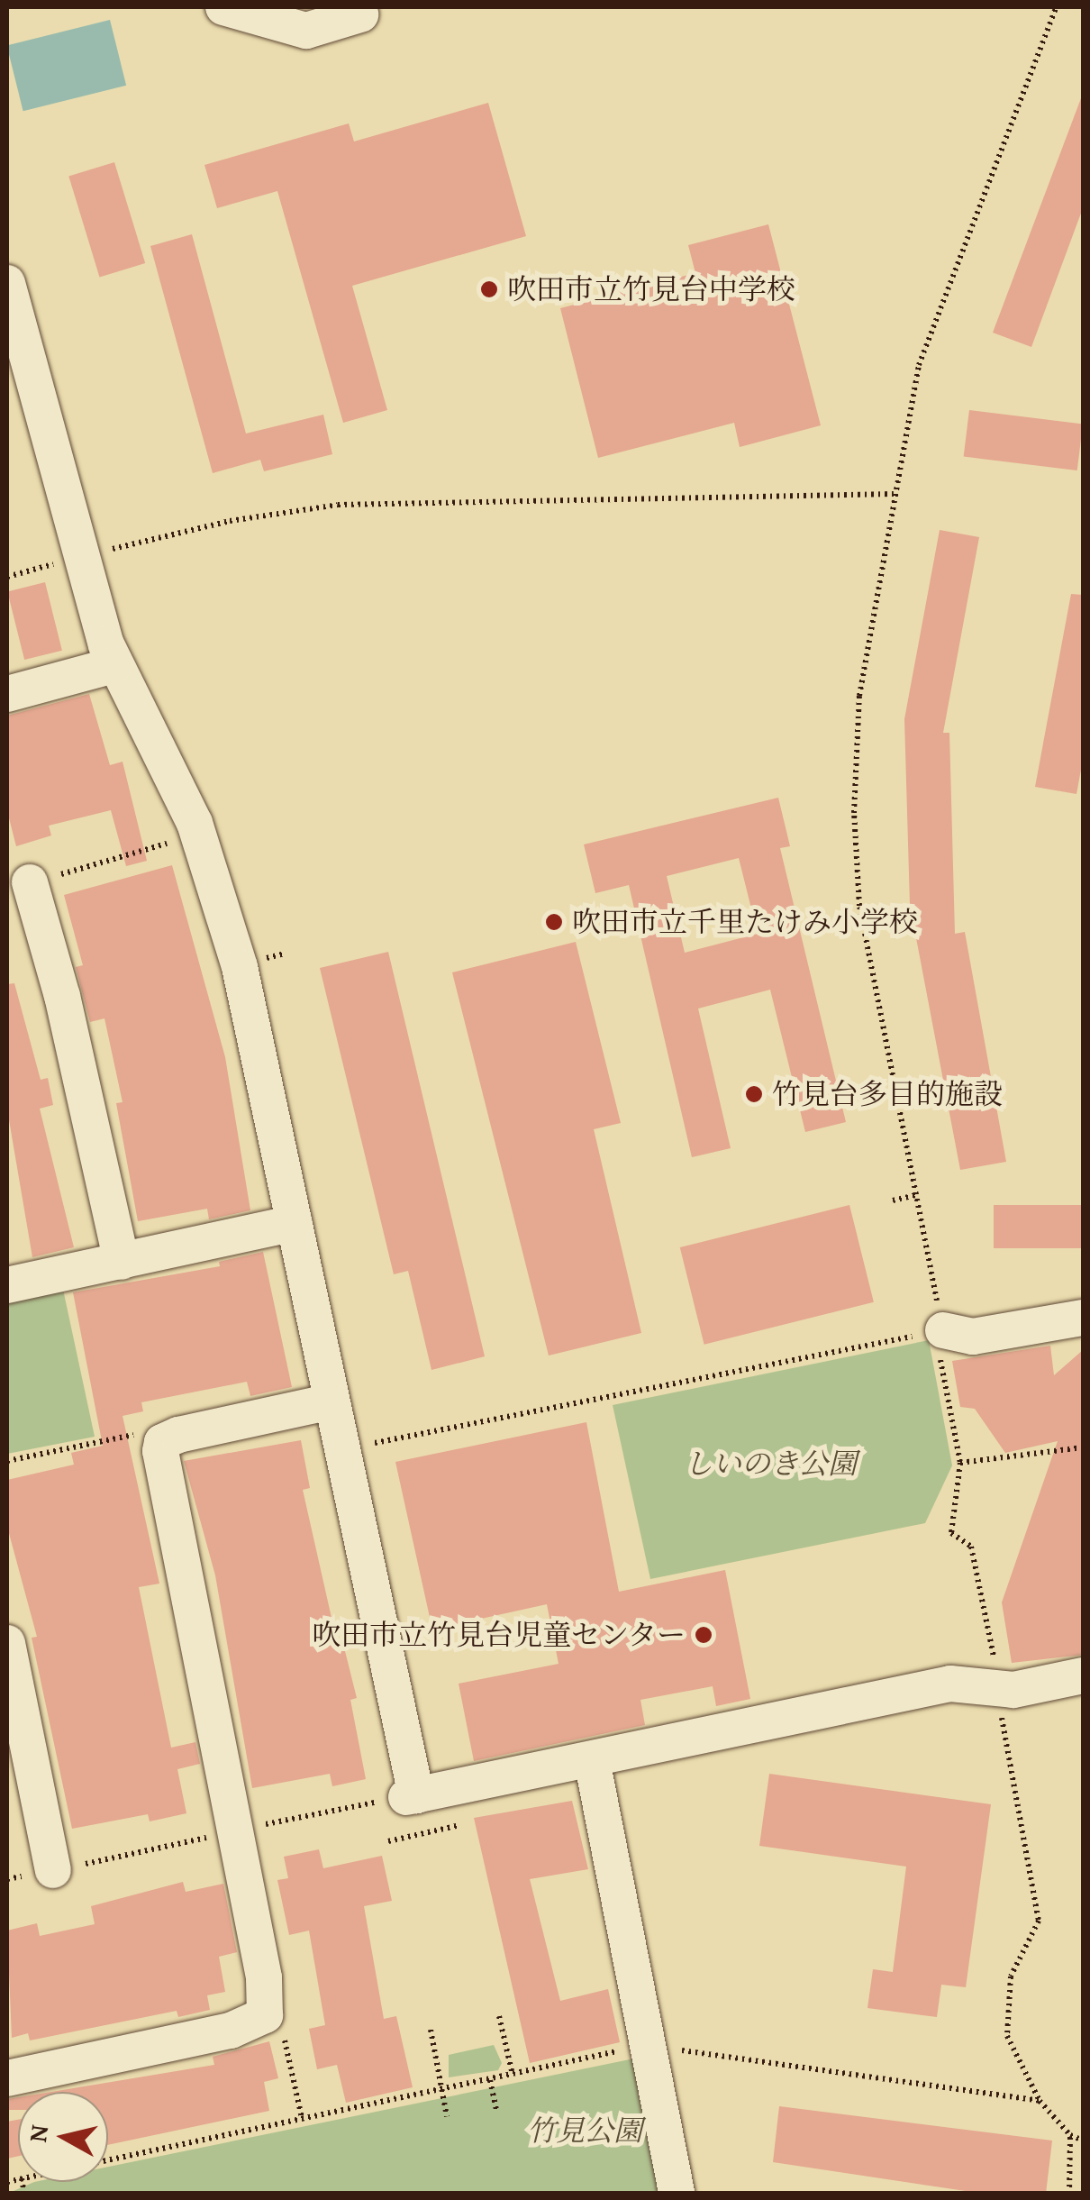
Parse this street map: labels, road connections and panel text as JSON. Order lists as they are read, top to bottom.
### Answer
{
  "parks": ["しいのき公園", "竹見公園"],
  "places": [
    "吹田市立竹見台中学校",
    "吹田市立千里たけみ小学校",
    "竹見台多目的施設",
    "吹田市立竹見台児童センター"
  ],
  "north": "left"
}
